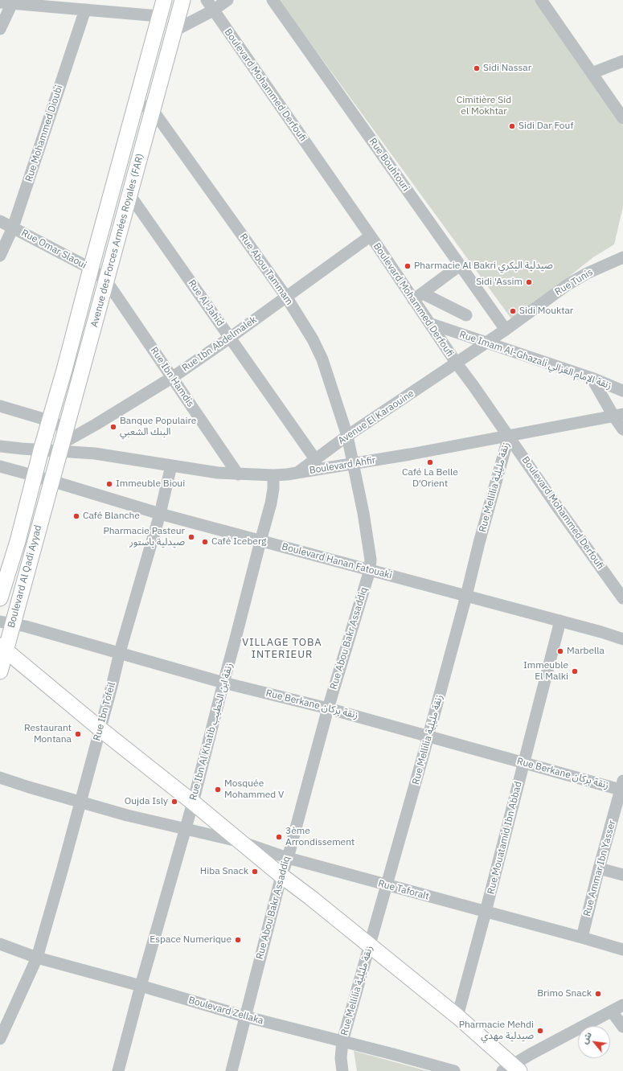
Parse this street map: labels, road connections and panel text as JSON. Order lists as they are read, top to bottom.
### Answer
{
  "streets": {
    "main road": ["Avenue des Forces Armées Royales (FAR)", "Boulevard Al Qadi Ayyad"],
    "street": [
      "Boulevard Mohammed Derfoufi",
      "Rue Mohammed Dioubi",
      "Rue Bouhtouri",
      "Rue Omar Slaoui",
      "Rue Abou Tammam",
      "Rue Tunis",
      "Rue Al Jahid",
      "Rue Ibn Abdelmalek",
      "Rue Imam Al-Ghazali زنقة الإمام الغزالي",
      "Rue Ibn Hamdis",
      "Avenue El Karaouine",
      "Boulevard Ahfir",
      "Rue Mellilia زنقة مليلية",
      "Boulevard Hanan Fatouaki",
      "Rue Abou Bakr Assaddiq",
      "Rue Berkane زنقة بركان",
      "Rue Ibn Tofeil",
      "Rue Ibn Al Khatib زنقة ابن الخطيب",
      "Rue Mouatamid Ibn Abbad",
      "Rue Ammar Ibn Yasser",
      "Rue Taforalt",
      "Boulevard Zellaka"
    ]
  },
  "crossings": [
    ["Boulevard Mohammed Derfoufi", "Rue Tunis"],
    ["Boulevard Mohammed Derfoufi", "Rue Ibn Abdelmalek"],
    ["Boulevard Mohammed Derfoufi", "Rue Imam Al-Ghazali زنقة الإمام الغزالي"],
    ["Boulevard Mohammed Derfoufi", "Avenue El Karaouine"],
    ["Boulevard Mohammed Derfoufi", "Boulevard Ahfir"],
    ["Boulevard Mohammed Derfoufi", "Rue Mellilia زنقة مليلية"],
    ["Rue Mohammed Dioubi", "Rue Omar Slaoui"],
    ["Rue Bouhtouri", "Rue Tunis"],
    ["Avenue des Forces Armées Royales (FAR)", "Rue Omar Slaoui"],
    ["Avenue des Forces Armées Royales (FAR)", "Rue Abou Tammam"],
    ["Avenue des Forces Armées Royales (FAR)", "Rue Al Jahid"],
    ["Avenue des Forces Armées Royales (FAR)", "Rue Ibn Abdelmalek"],
    ["Avenue des Forces Armées Royales (FAR)", "Rue Ibn Hamdis"],
    ["Avenue des Forces Armées Royales (FAR)", "Boulevard Ahfir"],
    ["Avenue des Forces Armées Royales (FAR)", "Boulevard Hanan Fatouaki"],
    ["Avenue des Forces Armées Royales (FAR)", "Boulevard Al Qadi Ayyad"],
    ["Rue Omar Slaoui", "Rue Ibn Hamdis"],
    ["Rue Abou Tammam", "Rue Ibn Abdelmalek"],
    ["Rue Abou Tammam", "Avenue El Karaouine"],
    ["Rue Abou Tammam", "Boulevard Ahfir"],
    ["Rue Abou Tammam", "Rue Abou Bakr Assaddiq"],
    ["Rue Tunis", "Rue Imam Al-Ghazali زنقة الإمام الغزالي"],
    ["Rue Tunis", "Avenue El Karaouine"],
    ["Rue Al Jahid", "Rue Ibn Abdelmalek"],
    ["Rue Al Jahid", "Avenue El Karaouine"],
    ["Rue Ibn Abdelmalek", "Rue Ibn Hamdis"],
    ["Rue Ibn Abdelmalek", "Boulevard Ahfir"],
    ["Rue Ibn Hamdis", "Boulevard Ahfir"],
    ["Avenue El Karaouine", "Boulevard Ahfir"],
    ["Boulevard Ahfir", "Rue Mellilia زنقة مليلية"],
    ["Boulevard Ahfir", "Rue Abou Bakr Assaddiq"],
    ["Boulevard Ahfir", "Rue Ibn Tofeil"],
    ["Boulevard Ahfir", "Rue Ibn Al Khatib زنقة ابن الخطيب"],
    ["Rue Mellilia زنقة مليلية", "Boulevard Hanan Fatouaki"],
    ["Rue Mellilia زنقة مليلية", "Rue Berkane زنقة بركان"],
    ["Rue Mellilia زنقة مليلية", "Rue Taforalt"],
    ["Rue Mellilia زنقة مليلية", "Boulevard Zellaka"],
    ["Boulevard Hanan Fatouaki", "Boulevard Al Qadi Ayyad"],
    ["Boulevard Hanan Fatouaki", "Rue Abou Bakr Assaddiq"],
    ["Boulevard Hanan Fatouaki", "Rue Ibn Tofeil"],
    ["Boulevard Hanan Fatouaki", "Rue Ibn Al Khatib زنقة ابن الخطيب"],
    ["Boulevard Hanan Fatouaki", "Rue Mouatamid Ibn Abbad"],
    ["Boulevard Al Qadi Ayyad", "Rue Berkane زنقة بركان"],
    ["Rue Abou Bakr Assaddiq", "Rue Berkane زنقة بركان"],
    ["Rue Abou Bakr Assaddiq", "Rue Taforalt"],
    ["Rue Abou Bakr Assaddiq", "Boulevard Zellaka"],
    ["Rue Berkane زنقة بركان", "Rue Ibn Tofeil"],
    ["Rue Berkane زنقة بركان", "Rue Ibn Al Khatib زنقة ابن الخطيب"],
    ["Rue Berkane زنقة بركان", "Rue Mouatamid Ibn Abbad"],
    ["Rue Berkane زنقة بركان", "Rue Ammar Ibn Yasser"],
    ["Rue Ibn Tofeil", "Rue Taforalt"],
    ["Rue Ibn Tofeil", "Boulevard Zellaka"],
    ["Rue Ibn Al Khatib زنقة ابن الخطيب", "Rue Taforalt"],
    ["Rue Ibn Al Khatib زنقة ابن الخطيب", "Boulevard Zellaka"],
    ["Rue Mouatamid Ibn Abbad", "Rue Taforalt"],
    ["Rue Ammar Ibn Yasser", "Rue Taforalt"]
  ],
  "districts": ["VILLAGE TOBA INTERIEUR"],
  "parks": ["Cimitière Sid el Mokhtar"],
  "places": [
    "Sidi Nassar",
    "Sidi Dar Fouf",
    "Pharmacie Al Bakri صيدلية البكري",
    "Sidi 'Assim",
    "Sidi Mouktar",
    "Banque Populaire البنك الشعبي",
    "Café La Belle D'Orient",
    "Immeuble Bioui",
    "Café Blanche",
    "Pharmacie Pasteur صيدلية باستور",
    "Café Iceberg",
    "Marbella",
    "Immeuble El Malki",
    "Restaurant Montana",
    "Mosquée Mohammed V",
    "Oujda Isly",
    "3ème Arrondissement",
    "Hiba Snack",
    "Espace Numerique",
    "Brimo Snack",
    "Pharmacie Mehdi صيدلية مهدي"
  ],
  "north": "top left"
}
